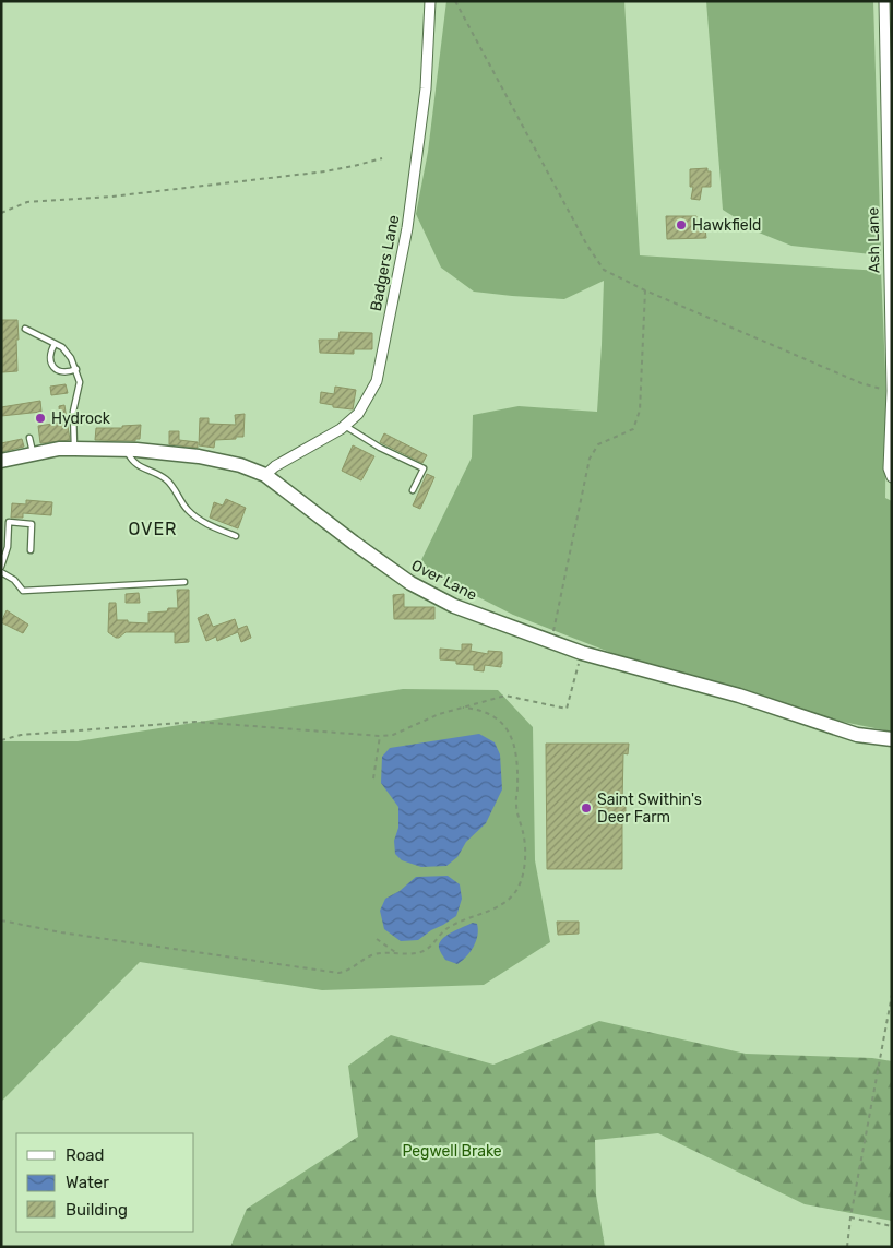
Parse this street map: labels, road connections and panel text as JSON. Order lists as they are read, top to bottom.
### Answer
{
  "streets": {
    "street": ["Ash Lane", "Badgers Lane", "Over Lane"]
  },
  "crossings": [
    ["Badgers Lane", "Over Lane"]
  ],
  "districts": ["OVER"],
  "parks": ["Pegwell Brake"],
  "places": ["Hawkfield", "Hydrock", "Saint Swithin's Deer Farm"],
  "legend": ["Road", "Water", "Building"]
}
